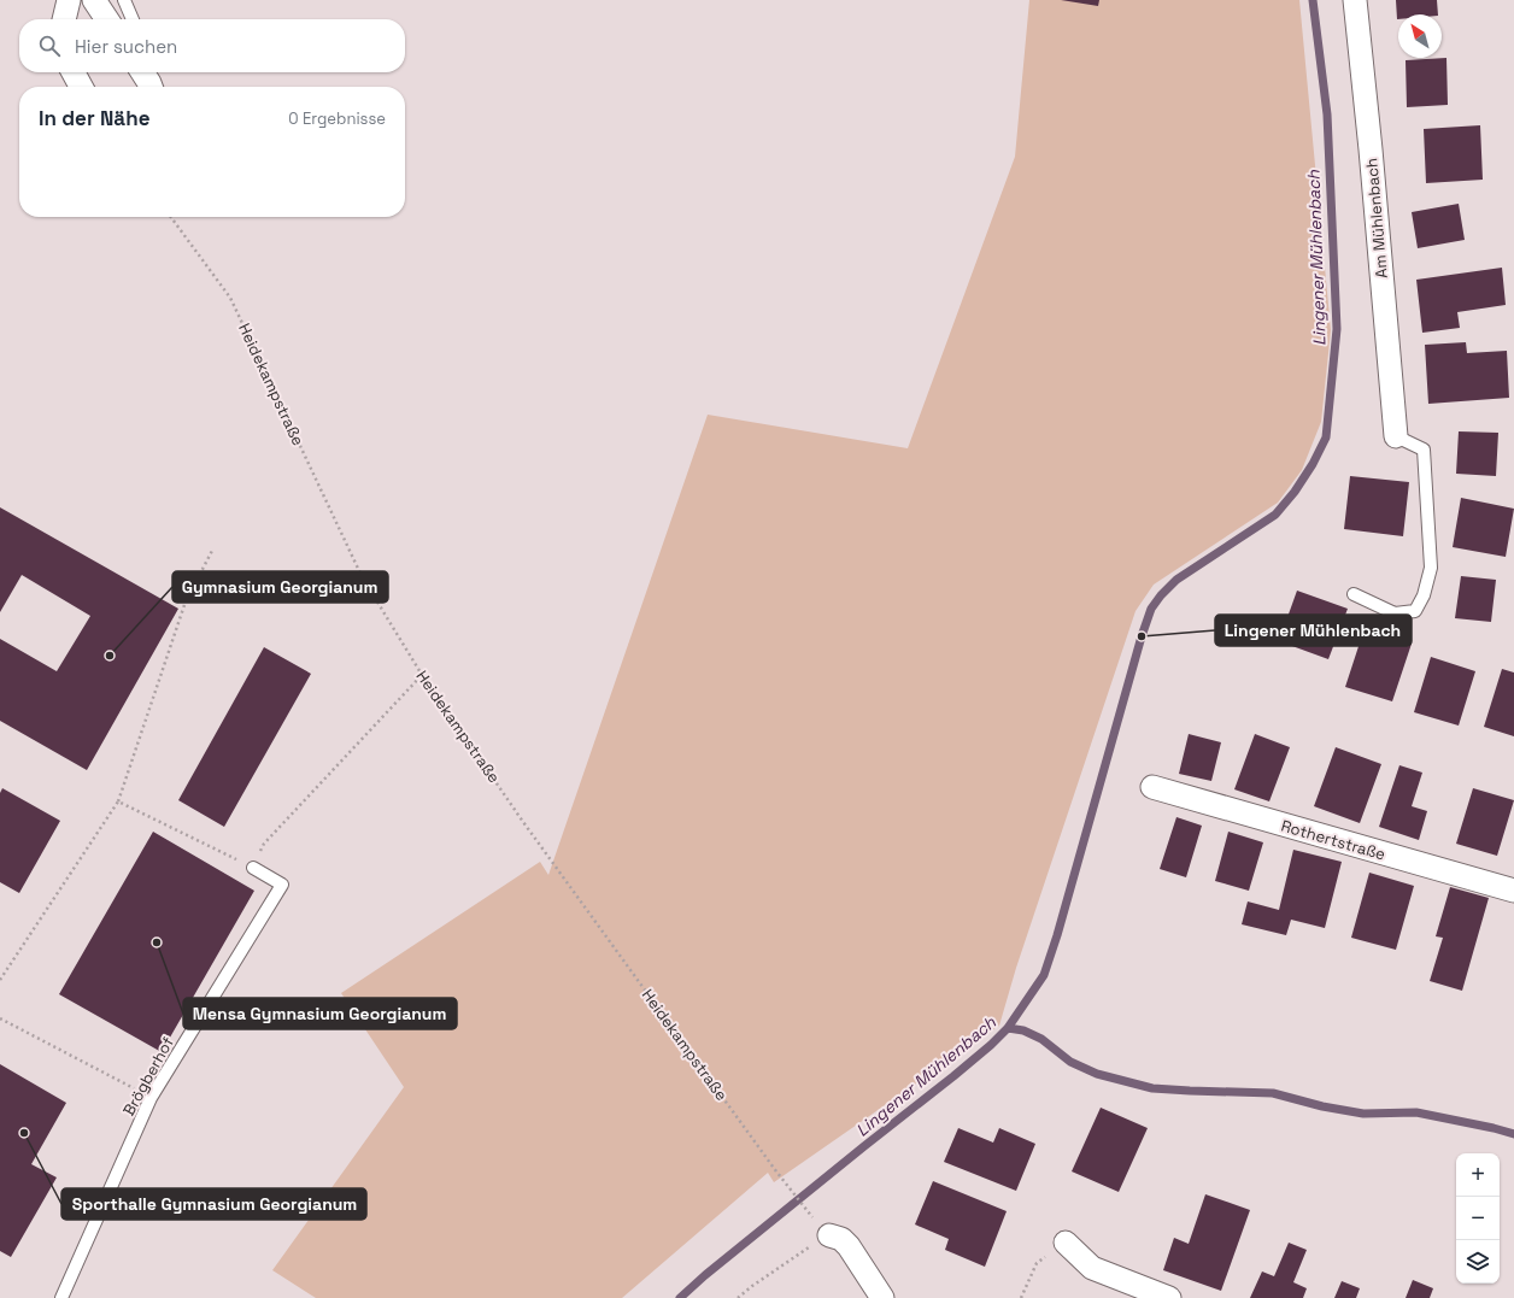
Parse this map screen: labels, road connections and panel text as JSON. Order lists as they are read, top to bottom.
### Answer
{
  "streets": {
    "street": ["Am Mühlenbach", "Rothertstraße"],
    "lane": ["Brögberhof"],
    "path": ["Heidekampstraße"]
  },
  "water": ["Lingener Mühlenbach"],
  "places": [
    "Lingener Mühlenbach",
    "Gymnasium Georgianum",
    "Mensa Gymnasium Georgianum",
    "Sporthalle Gymnasium Georgianum"
  ],
  "north": "top left",
  "page": {
    "search": "Hier suchen",
    "heading": ["In der Nähe", "0 Ergebnisse"],
    "map_buttons": ["+", "−"]
  }
}
